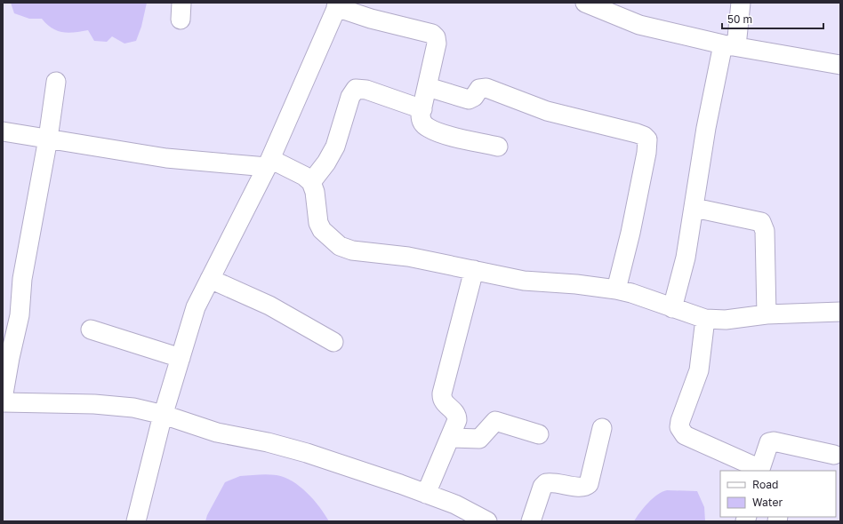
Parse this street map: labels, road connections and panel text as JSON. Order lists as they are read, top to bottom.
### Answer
{
  "legend": ["Road", "Water"],
  "scale_bar": "50 m"
}
